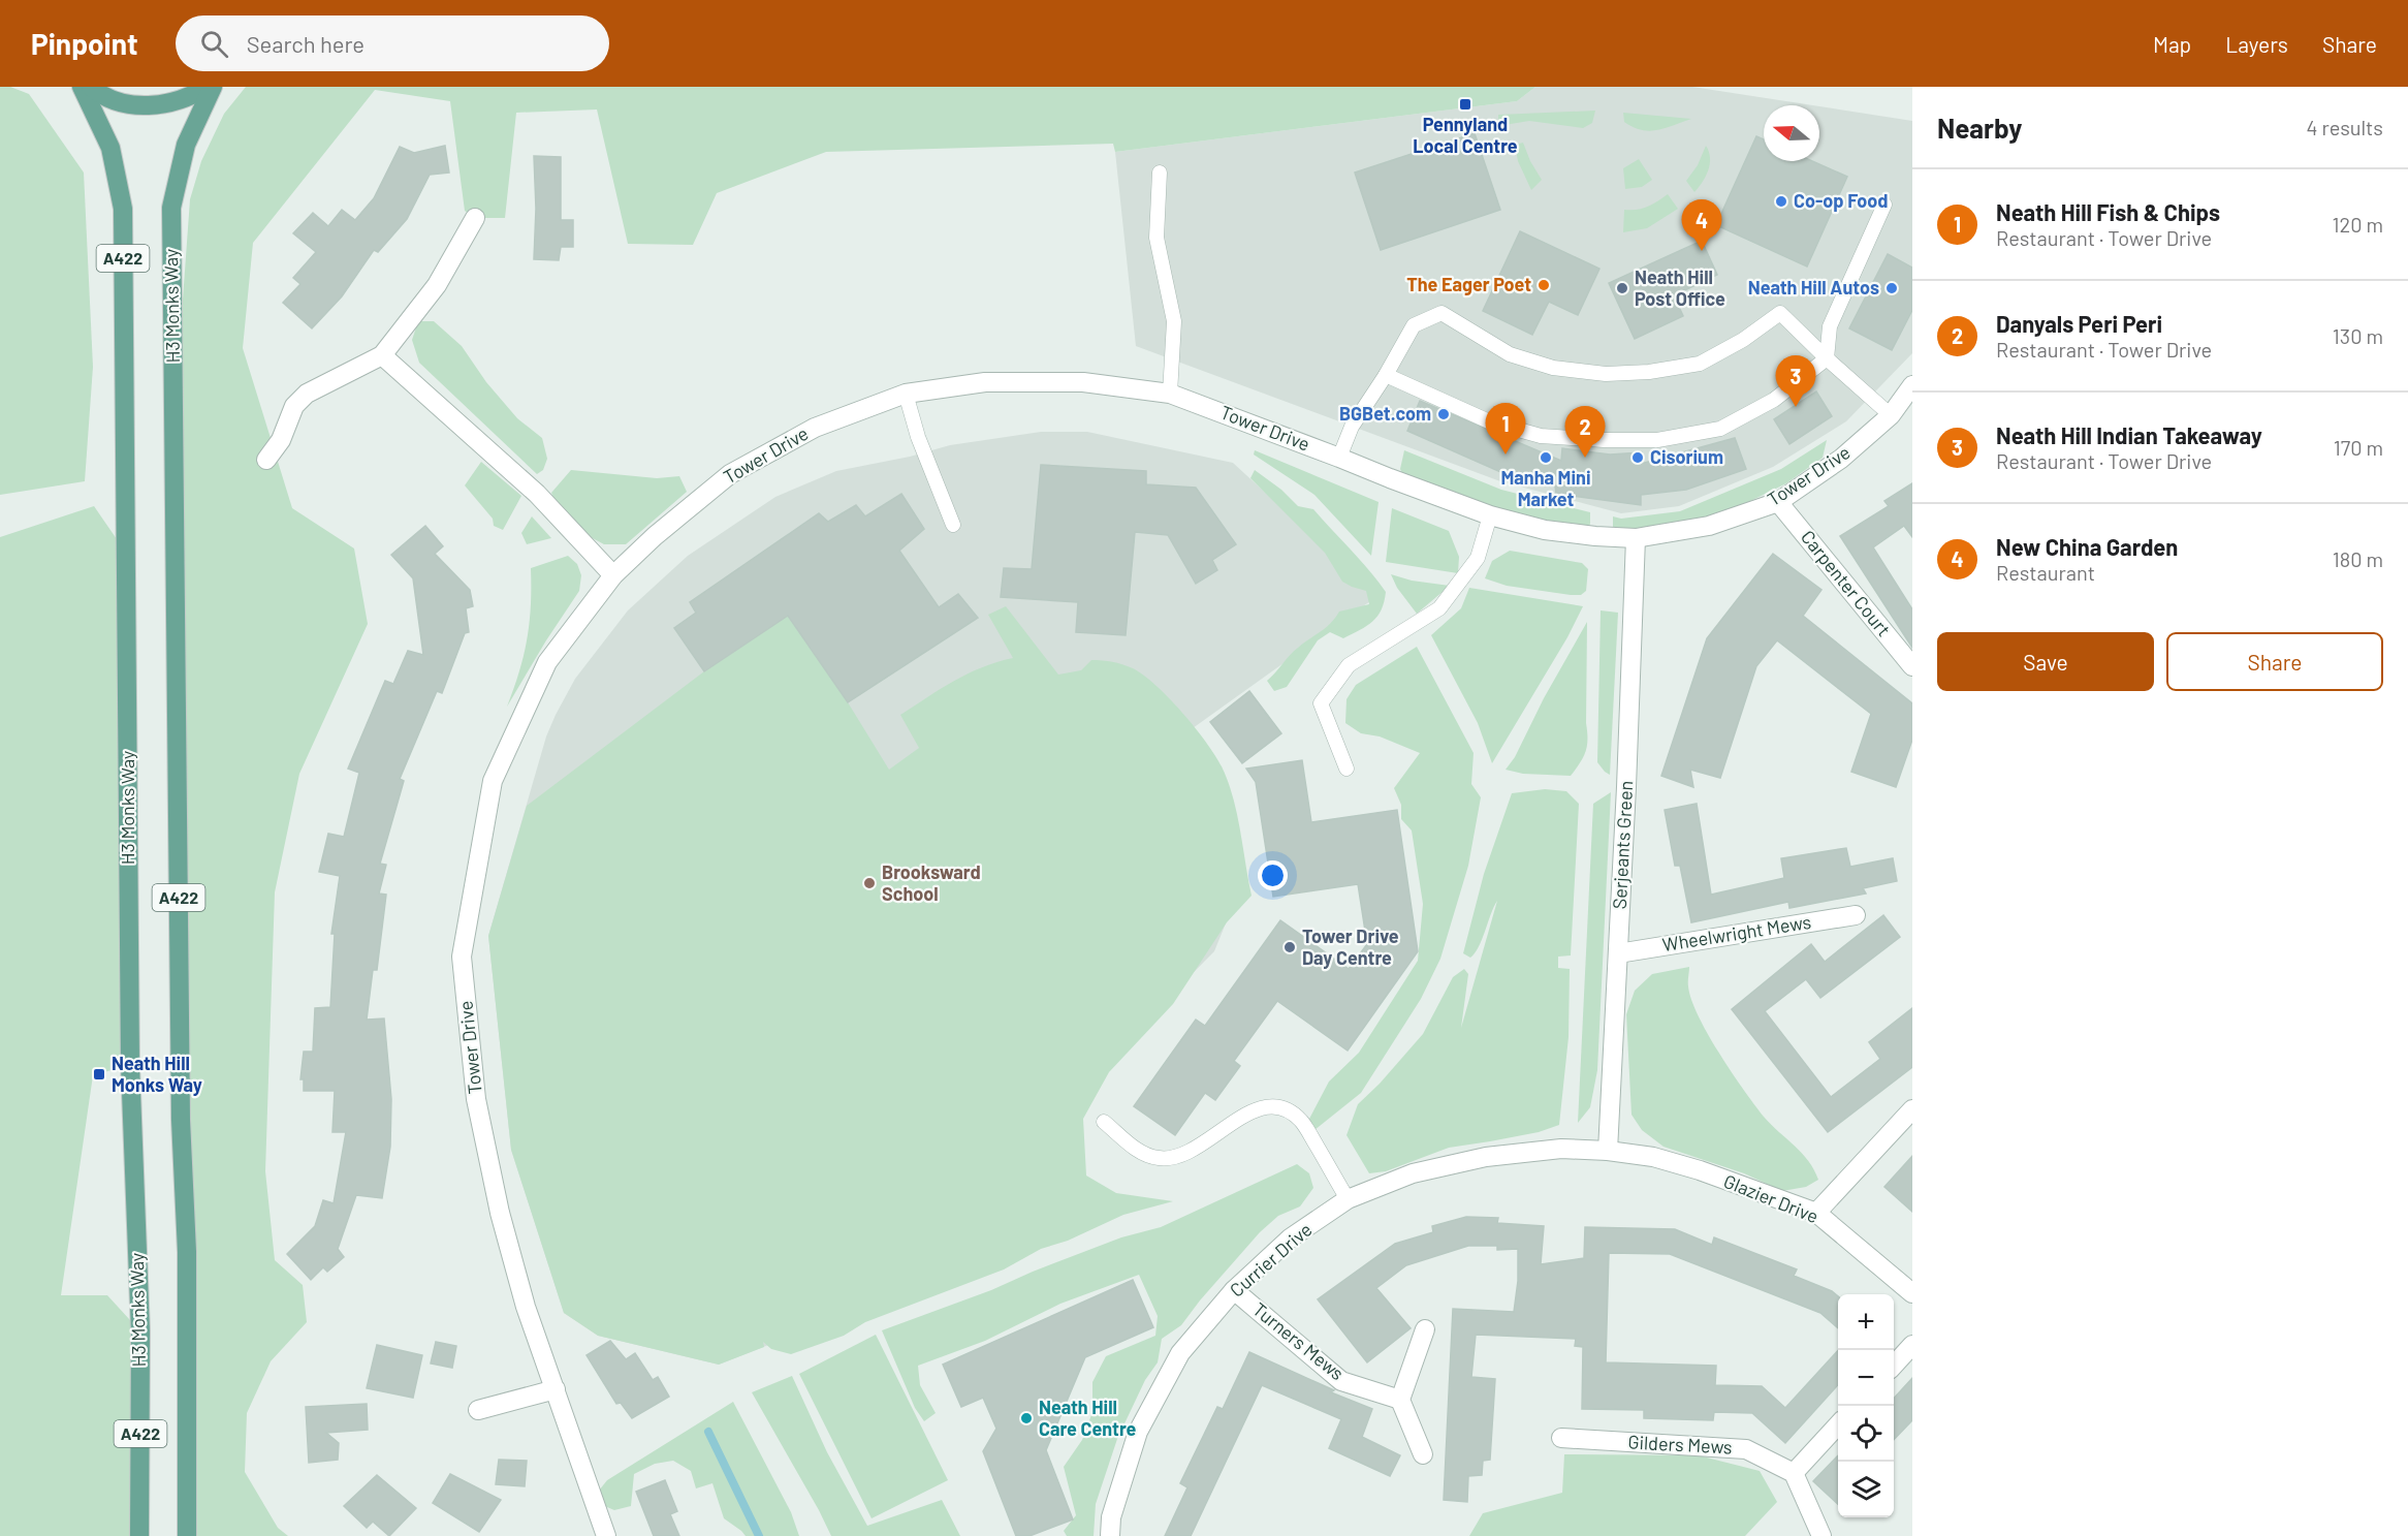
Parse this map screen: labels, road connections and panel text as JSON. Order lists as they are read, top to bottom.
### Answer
{
  "streets": {
    "main road": ["A422", "H3 Monks Way"],
    "street": [
      "Tower Drive",
      "Carpenter Court",
      "Serjeants Green",
      "Wheelwright Mews",
      "Glazier Drive",
      "Currier Drive",
      "Turners Mews",
      "Gilders Mews"
    ]
  },
  "crossings": [
    ["Tower Drive", "Carpenter Court"],
    ["Tower Drive", "Serjeants Green"],
    ["Serjeants Green", "Wheelwright Mews"],
    ["Serjeants Green", "Glazier Drive"],
    ["Serjeants Green", "Currier Drive"],
    ["Glazier Drive", "Currier Drive"],
    ["Currier Drive", "Turners Mews"]
  ],
  "places": {
    "transit": ["Pennyland Local Centre", "Neath Hill Monks Way"],
    "other": [
      "Co-op Food",
      "The Eager Poet",
      "Neath Hill Post Office",
      "Neath Hill Autos",
      "BGBet.com",
      "Manha Mini Market",
      "Cisorium",
      "Brooksward School",
      "Tower Drive Day Centre",
      "Neath Hill Care Centre"
    ]
  },
  "north": "left",
  "page": {
    "header": "Pinpoint",
    "search": "Search here",
    "nav": ["Map", "Layers", "Share"],
    "heading": ["Nearby", "4 results"],
    "list": [
      {
        "mark": "1",
        "name": "Neath Hill Fish & Chips",
        "note": "Restaurant · Tower Drive",
        "value": "120 m"
      },
      {
        "mark": "2",
        "name": "Danyals Peri Peri",
        "note": "Restaurant · Tower Drive",
        "value": "130 m"
      },
      {
        "mark": "3",
        "name": "Neath Hill Indian Takeaway",
        "note": "Restaurant · Tower Drive",
        "value": "170 m"
      },
      {
        "mark": "4",
        "name": "New China Garden",
        "note": "Restaurant",
        "value": "180 m"
      }
    ],
    "pins": [
      "4",
      "3",
      "1",
      "2"
    ],
    "buttons": ["Save", "Share"],
    "map_buttons": ["+", "−"]
  }
}
